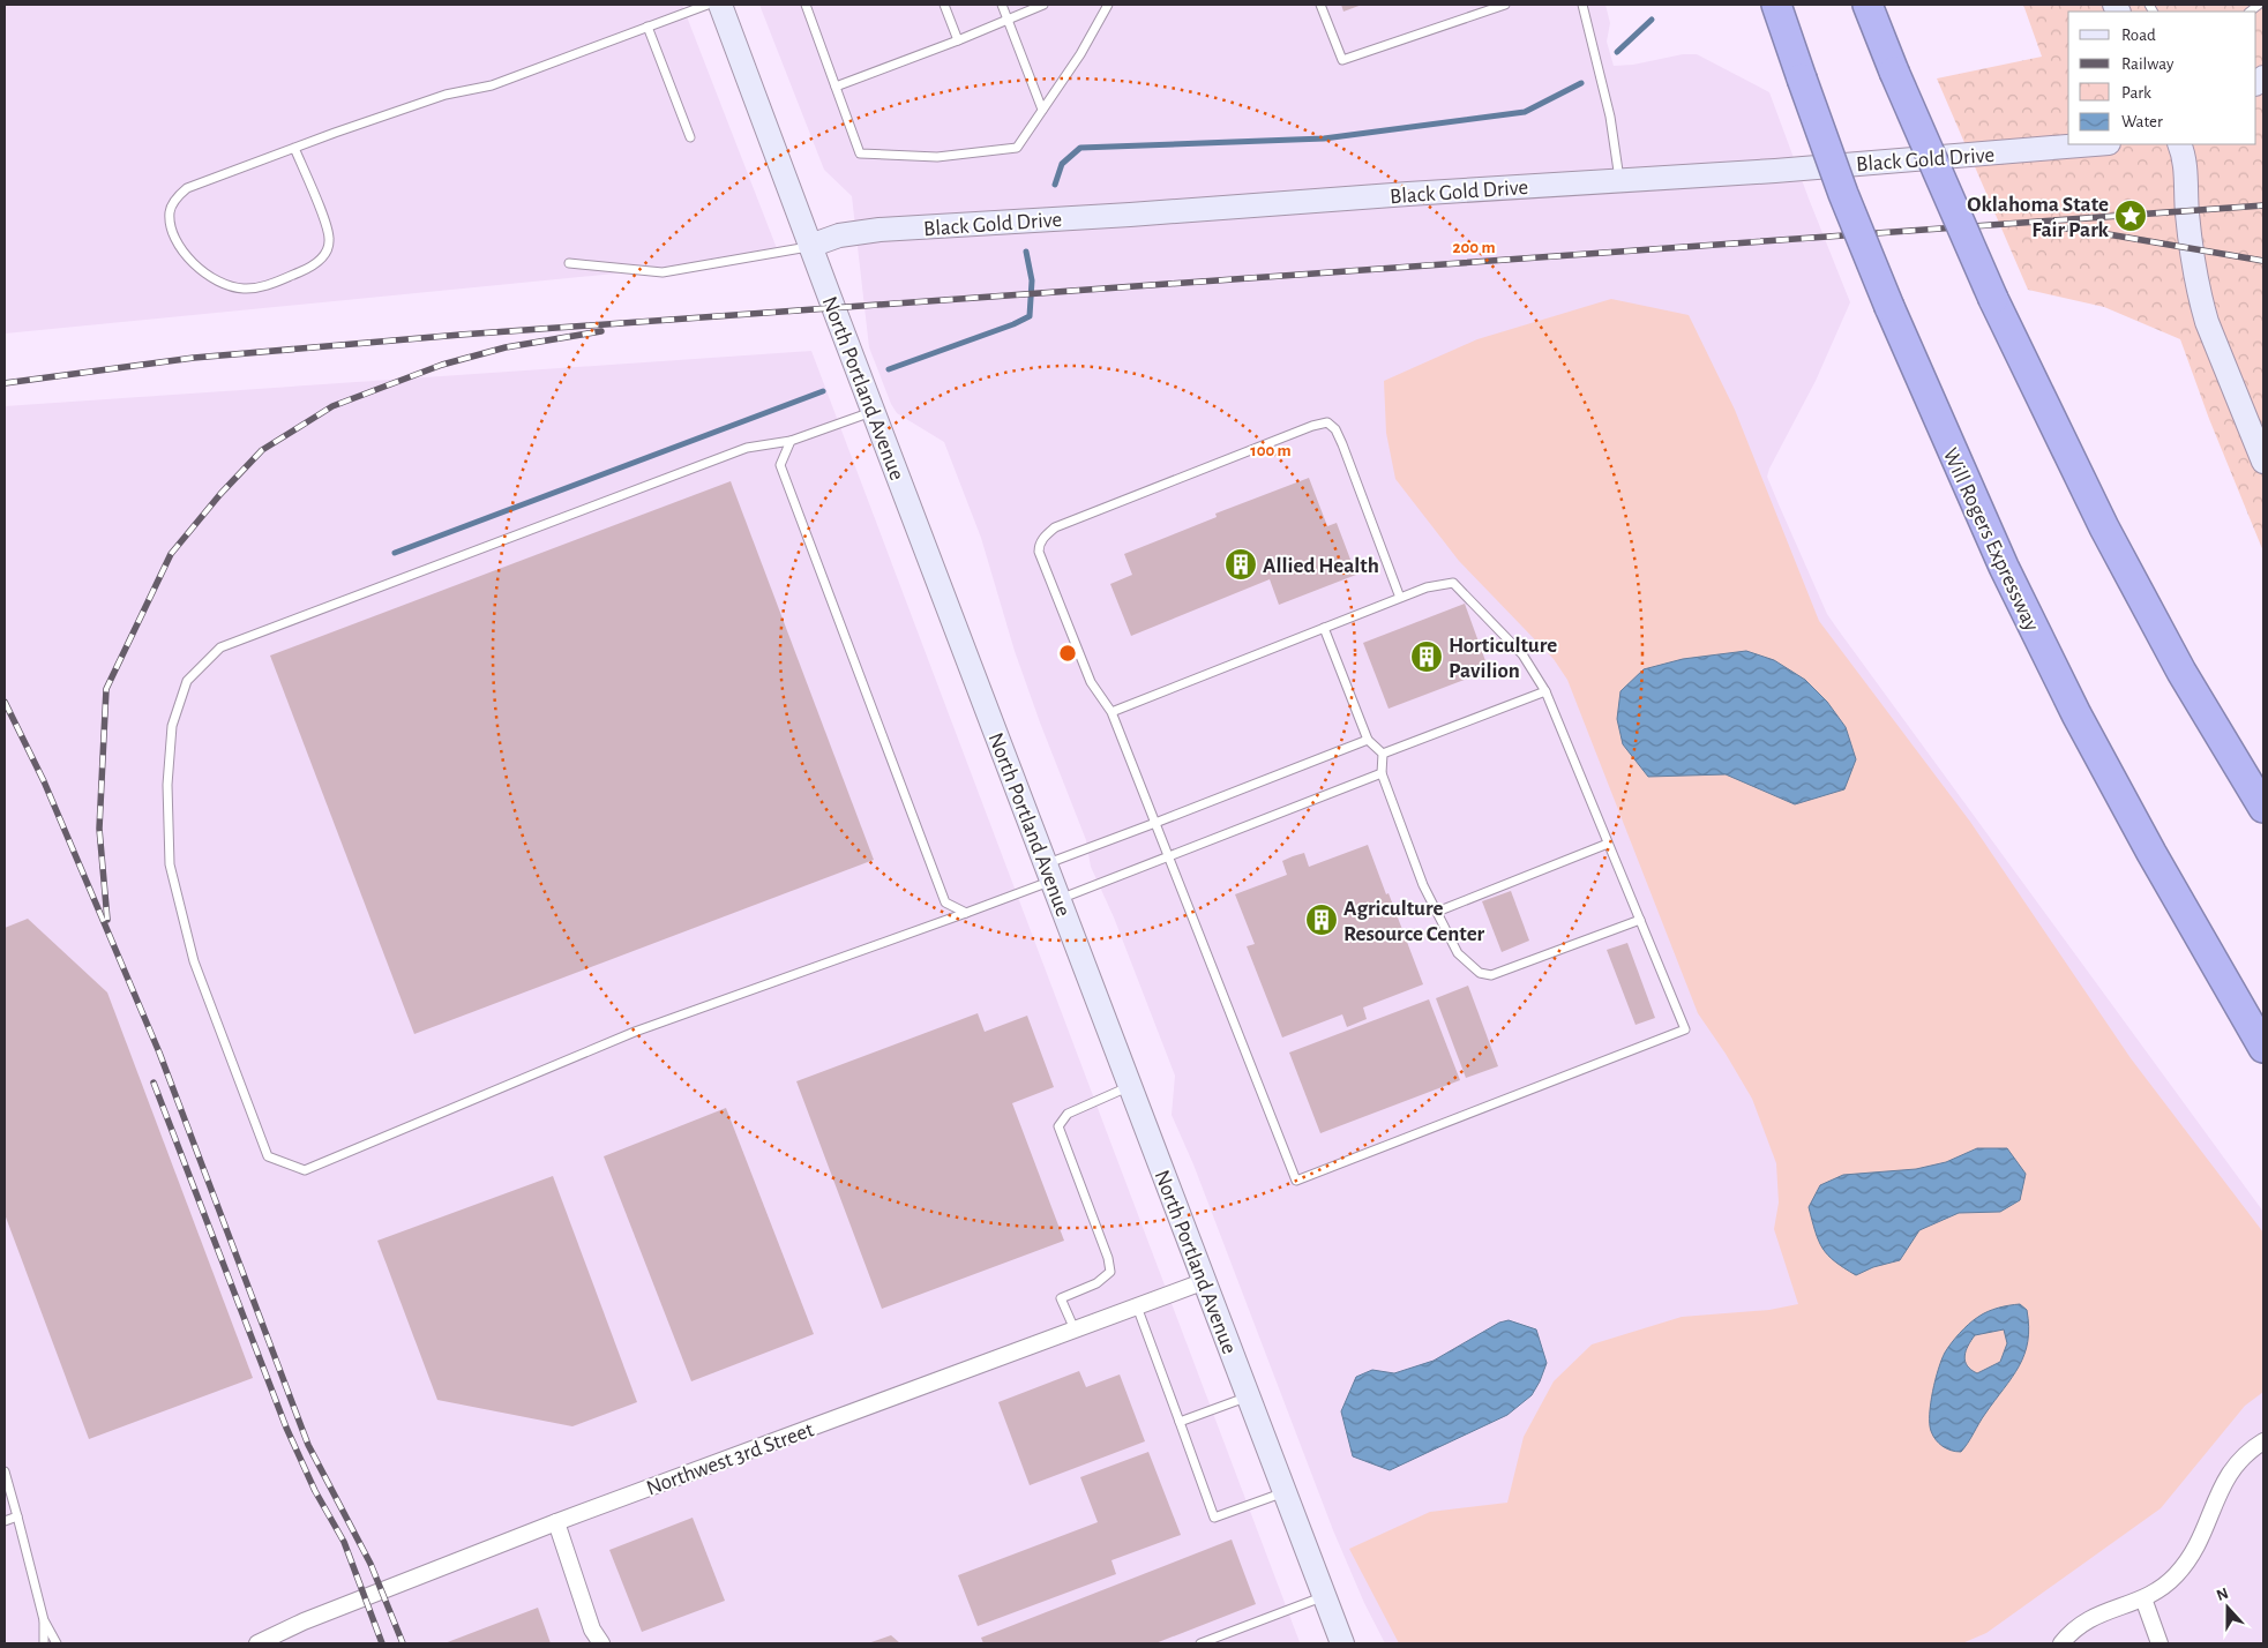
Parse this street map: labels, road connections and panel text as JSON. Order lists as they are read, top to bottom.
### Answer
{
  "streets": {
    "highway": ["Will Rogers Expressway"],
    "main road": ["Black Gold Drive", "North Portland Avenue"],
    "street": ["Northwest 3rd Street"]
  },
  "crossings": [
    ["Black Gold Drive", "North Portland Avenue"],
    ["North Portland Avenue", "Northwest 3rd Street"]
  ],
  "places": {
    "place": ["Oklahoma State Fair Park"],
    "building": ["Allied Health", "Horticulture Pavilion", "Agriculture Resource Center"]
  },
  "legend": [
    "Road",
    "Railway",
    "Park",
    "Water"
  ],
  "north": "top",
  "rings": ["200 m", "100 m"]
}
